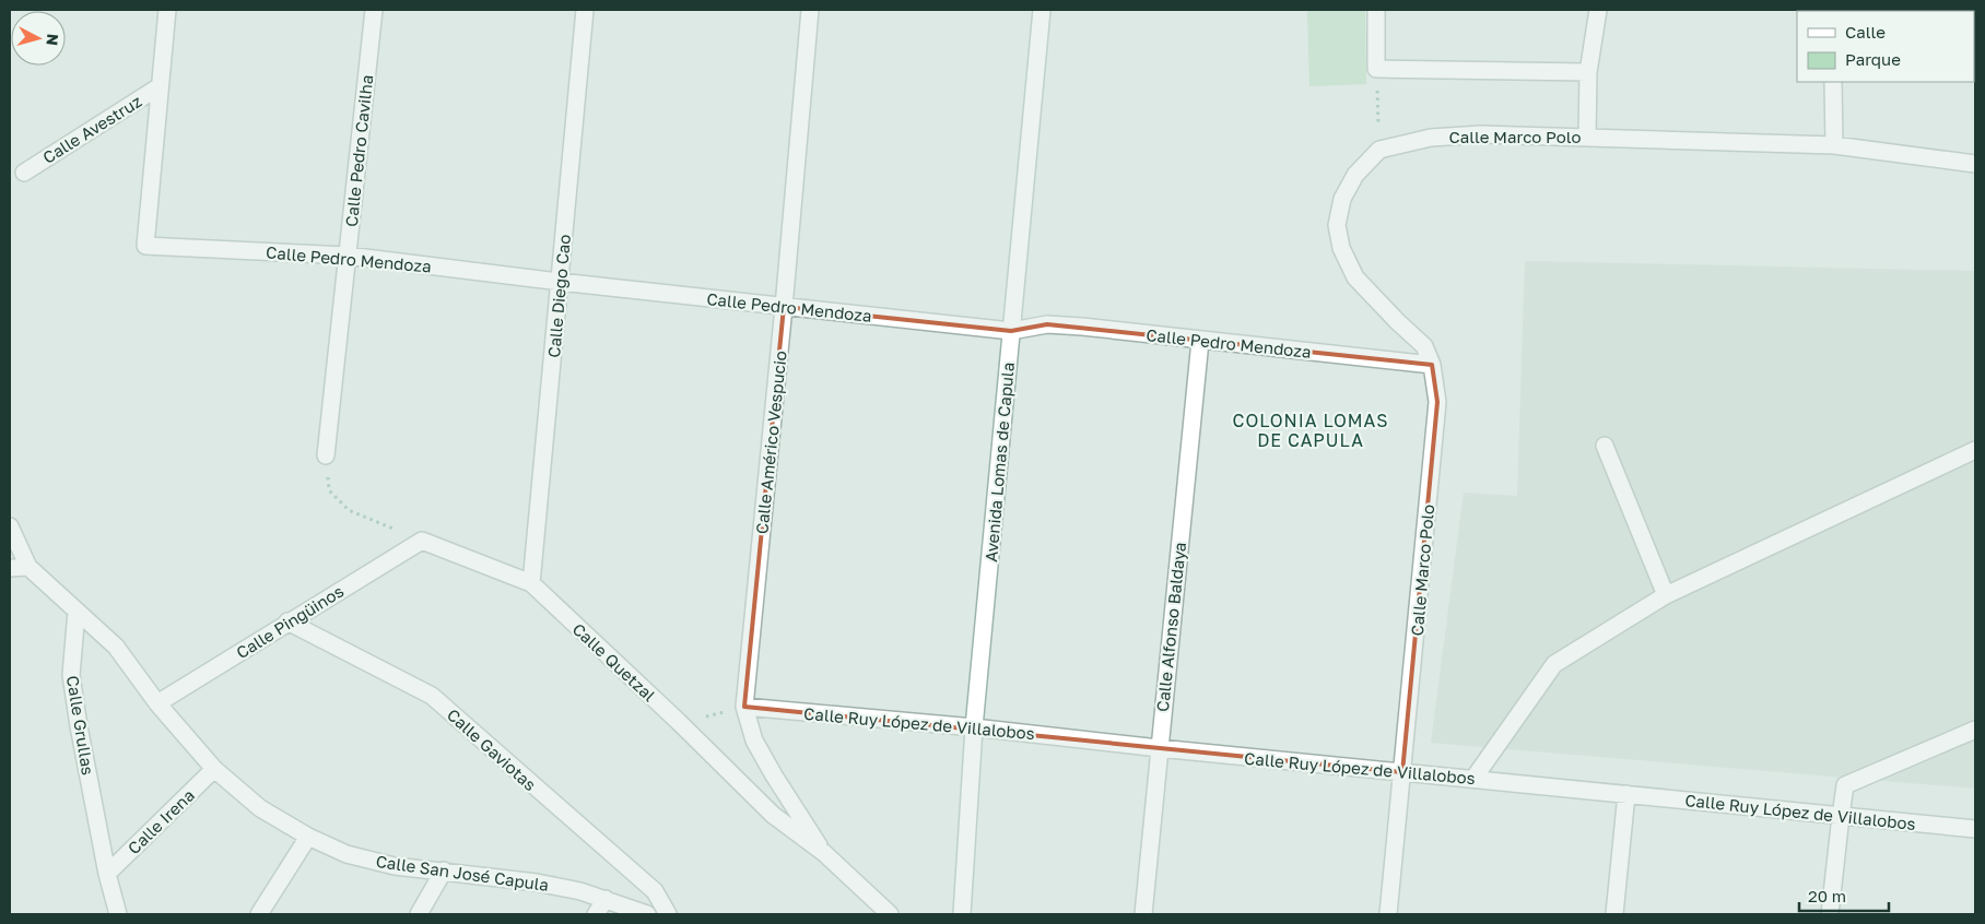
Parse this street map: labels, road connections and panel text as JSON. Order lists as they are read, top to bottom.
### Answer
{
  "streets": {
    "street": [
      "Calle Avestruz",
      "Calle Marco Polo",
      "Calle Pedro Cavilha",
      "Calle Pedro Mendoza",
      "Calle Diego Cao",
      "Calle Américo Vespucio",
      "Avenida Lomas de Capula",
      "Calle Pingüinos",
      "Calle Alfonso Baldaya",
      "Calle Quetzal",
      "Calle Ruy López de Villalobos",
      "Calle Grullas",
      "Calle Gaviotas",
      "Calle Irena",
      "Calle San José Capula"
    ]
  },
  "crossings": [
    ["Calle Avestruz", "Calle Pedro Mendoza"],
    ["Calle Marco Polo", "Calle Pedro Mendoza"],
    ["Calle Marco Polo", "Calle Ruy López de Villalobos"],
    ["Calle Pedro Cavilha", "Calle Pedro Mendoza"],
    ["Calle Pedro Mendoza", "Calle Diego Cao"],
    ["Calle Pedro Mendoza", "Calle Américo Vespucio"],
    ["Calle Pedro Mendoza", "Avenida Lomas de Capula"],
    ["Calle Pedro Mendoza", "Calle Alfonso Baldaya"],
    ["Calle Diego Cao", "Calle Quetzal"],
    ["Calle Américo Vespucio", "Calle Quetzal"],
    ["Calle Américo Vespucio", "Calle Ruy López de Villalobos"],
    ["Avenida Lomas de Capula", "Calle Ruy López de Villalobos"],
    ["Calle Pingüinos", "Calle Quetzal"],
    ["Calle Pingüinos", "Calle Gaviotas"],
    ["Calle Pingüinos", "Calle San José Capula"],
    ["Calle Alfonso Baldaya", "Calle Ruy López de Villalobos"],
    ["Calle Grullas", "Calle Irena"],
    ["Calle Grullas", "Calle San José Capula"],
    ["Calle Irena", "Calle San José Capula"]
  ],
  "districts": ["COLONIA LOMAS DE CAPULA"],
  "legend": ["Calle", "Parque"],
  "scale_bar": "20 m",
  "north": "right"
}
